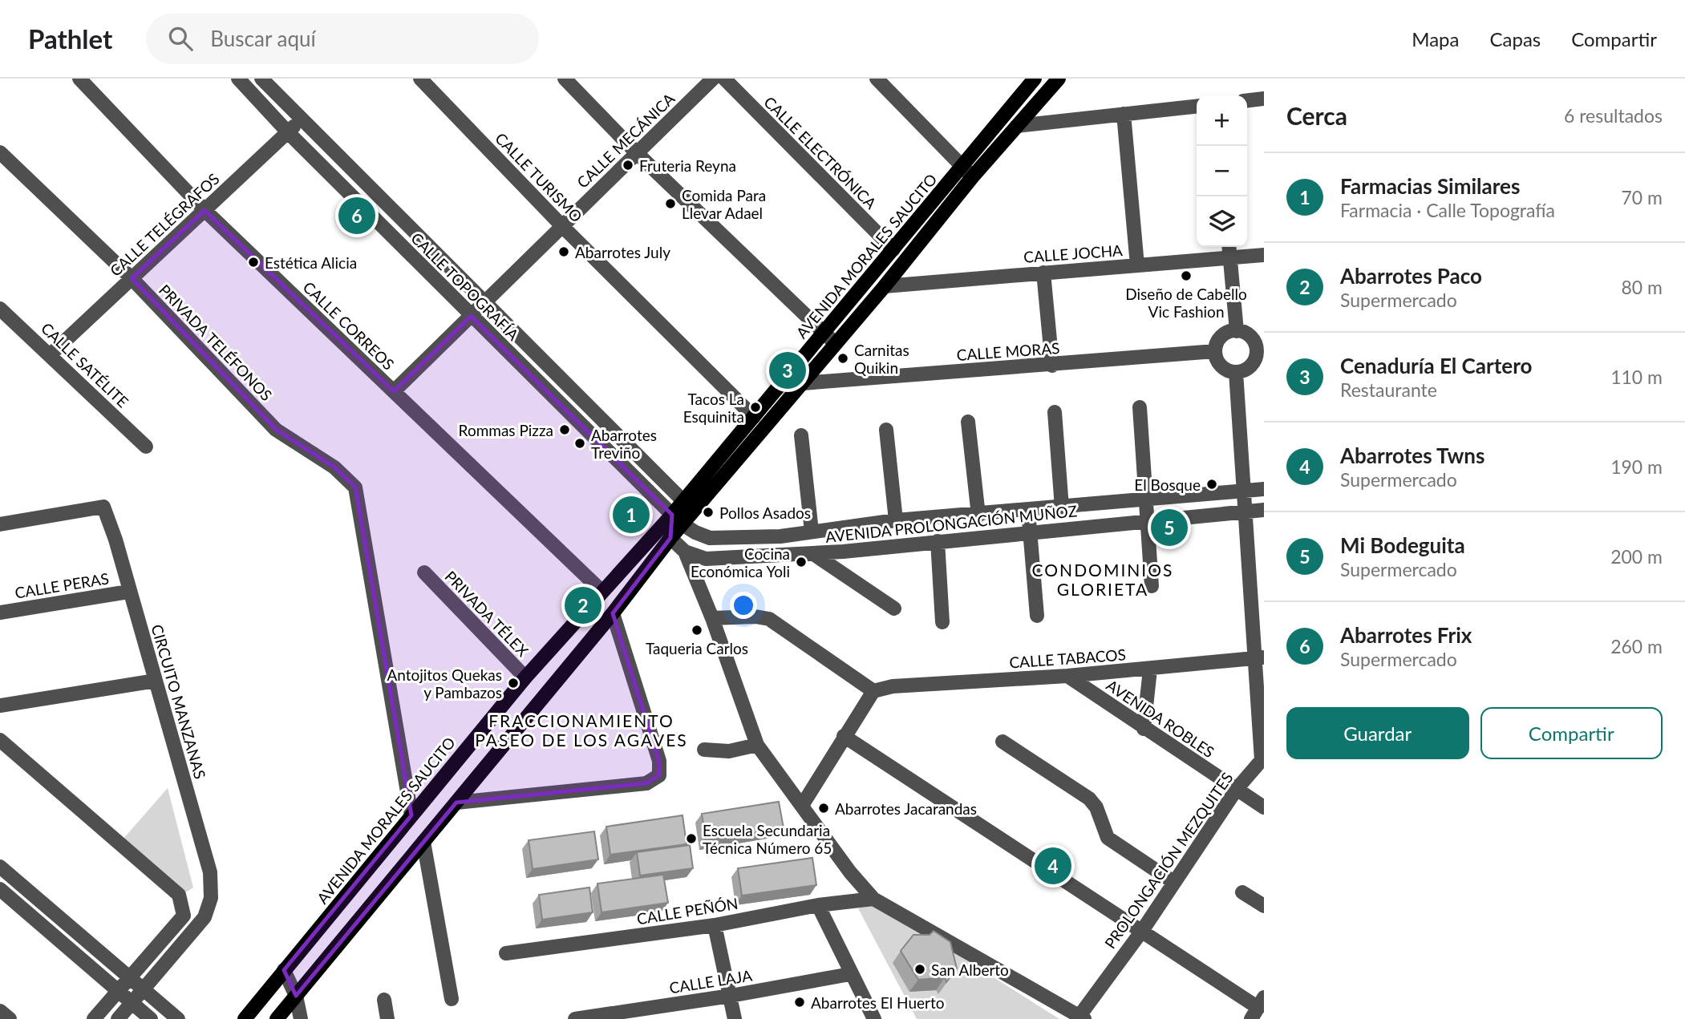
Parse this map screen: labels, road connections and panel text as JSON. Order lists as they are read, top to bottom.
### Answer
{
  "streets": {
    "main road": ["AVENIDA MORALES SAUCITO"],
    "street": [
      "CALLE MECÁNICA",
      "CALLE ELECTRÓNICA",
      "CALLE TURISMO",
      "CALLE TELÉGRAFOS",
      "CALLE JOCHA",
      "CALLE TOPOGRAFÍA",
      "CALLE CORREOS",
      "PRIVADA TELÉFONOS",
      "CALLE MORAS",
      "CALLE SATÉLITE",
      "AVENIDA PROLONGACIÓN MUÑOZ",
      "CALLE PERAS",
      "PRIVADA TÉLEX",
      "CALLE TABACOS",
      "CIRCUITO MANZANAS",
      "AVENIDA ROBLES",
      "PROLONGACIÓN MEZQUITES",
      "CALLE PEÑÓN",
      "CALLE LAJA"
    ]
  },
  "crossings": [
    ["CALLE MECÁNICA", "CALLE TURISMO"],
    ["CALLE MECÁNICA", "CALLE TOPOGRAFÍA"],
    ["CALLE MECÁNICA", "CALLE CORREOS"],
    ["CALLE ELECTRÓNICA", "AVENIDA MORALES SAUCITO"],
    ["CALLE TURISMO", "AVENIDA MORALES SAUCITO"],
    ["CALLE TELÉGRAFOS", "CALLE TOPOGRAFÍA"],
    ["CALLE TELÉGRAFOS", "CALLE CORREOS"],
    ["CALLE TELÉGRAFOS", "PRIVADA TELÉFONOS"],
    ["CALLE TELÉGRAFOS", "CALLE SATÉLITE"],
    ["CALLE JOCHA", "AVENIDA MORALES SAUCITO"],
    ["AVENIDA MORALES SAUCITO", "CALLE TOPOGRAFÍA"],
    ["AVENIDA MORALES SAUCITO", "CALLE CORREOS"],
    ["AVENIDA MORALES SAUCITO", "PRIVADA TELÉFONOS"],
    ["AVENIDA MORALES SAUCITO", "CALLE MORAS"],
    ["AVENIDA MORALES SAUCITO", "AVENIDA PROLONGACIÓN MUÑOZ"],
    ["AVENIDA MORALES SAUCITO", "PRIVADA TÉLEX"],
    ["CALLE TOPOGRAFÍA", "AVENIDA PROLONGACIÓN MUÑOZ"],
    ["CALLE MORAS", "PROLONGACIÓN MEZQUITES"],
    ["AVENIDA PROLONGACIÓN MUÑOZ", "PROLONGACIÓN MEZQUITES"],
    ["CALLE PERAS", "CIRCUITO MANZANAS"],
    ["CALLE TABACOS", "AVENIDA ROBLES"],
    ["CALLE TABACOS", "PROLONGACIÓN MEZQUITES"],
    ["AVENIDA ROBLES", "PROLONGACIÓN MEZQUITES"]
  ],
  "districts": ["CONDOMINIOS GLORIETA", "FRACCIONAMIENTO PASEO DE LOS AGAVES"],
  "places": [
    "Fruteria Reyna",
    "Comida Para Llevar Adael",
    "Abarrotes July",
    "Estética Alicia",
    "Diseño de Cabello Vic Fashion",
    "Carnitas Quikin",
    "Tacos La Esquinita",
    "Rommas Pizza",
    "Abarrotes Treviño",
    "El Bosque",
    "Pollos Asados",
    "Cocina Económica Yoli",
    "Taqueria Carlos",
    "Antojitos Quekas y Pambazos",
    "Abarrotes Jacarandas",
    "Escuela Secundaria Técnica Número 65",
    "San Alberto",
    "Abarrotes El Huerto"
  ],
  "page": {
    "header": "Pathlet",
    "search": "Buscar aquí",
    "nav": ["Mapa", "Capas", "Compartir"],
    "heading": ["Cerca", "6 resultados"],
    "map_buttons": ["+", "−"],
    "list": [
      {
        "mark": "1",
        "name": "Farmacias Similares",
        "note": "Farmacia · Calle Topografía",
        "value": "70 m"
      },
      {
        "mark": "2",
        "name": "Abarrotes Paco",
        "note": "Supermercado",
        "value": "80 m"
      },
      {
        "mark": "3",
        "name": "Cenaduría El Cartero",
        "note": "Restaurante",
        "value": "110 m"
      },
      {
        "mark": "4",
        "name": "Abarrotes Twns",
        "note": "Supermercado",
        "value": "190 m"
      },
      {
        "mark": "5",
        "name": "Mi Bodeguita",
        "note": "Supermercado",
        "value": "200 m"
      },
      {
        "mark": "6",
        "name": "Abarrotes Frix",
        "note": "Supermercado",
        "value": "260 m"
      }
    ],
    "pins": [
      "6",
      "3",
      "1",
      "5",
      "2",
      "4"
    ],
    "buttons": ["Guardar", "Compartir"]
  }
}
